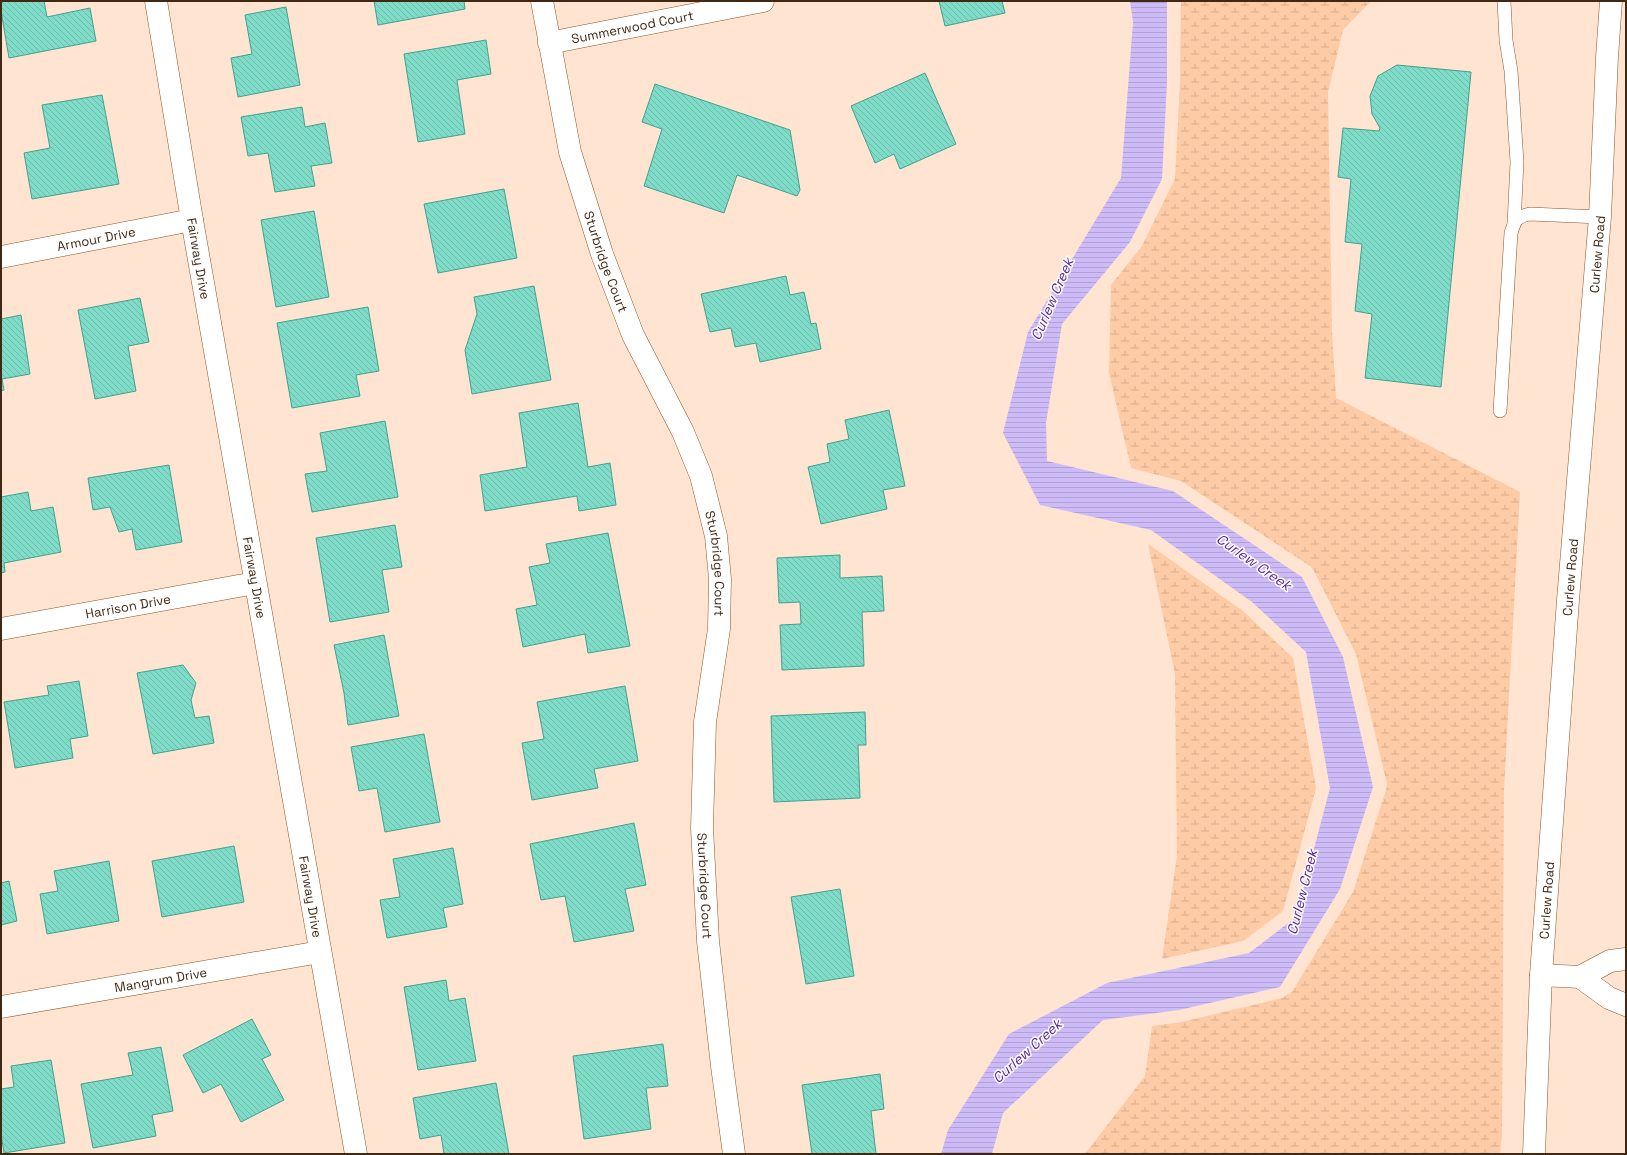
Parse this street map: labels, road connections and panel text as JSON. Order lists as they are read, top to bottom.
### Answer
{
  "streets": {
    "street": [
      "Summerwood Court",
      "Armour Drive",
      "Curlew Road",
      "Fairway Drive",
      "Sturbridge Court",
      "Harrison Drive",
      "Mangrum Drive"
    ]
  },
  "crossings": [
    ["Summerwood Court", "Sturbridge Court"],
    ["Armour Drive", "Fairway Drive"],
    ["Fairway Drive", "Harrison Drive"],
    ["Fairway Drive", "Mangrum Drive"]
  ],
  "water": ["Curlew Creek"]
}
